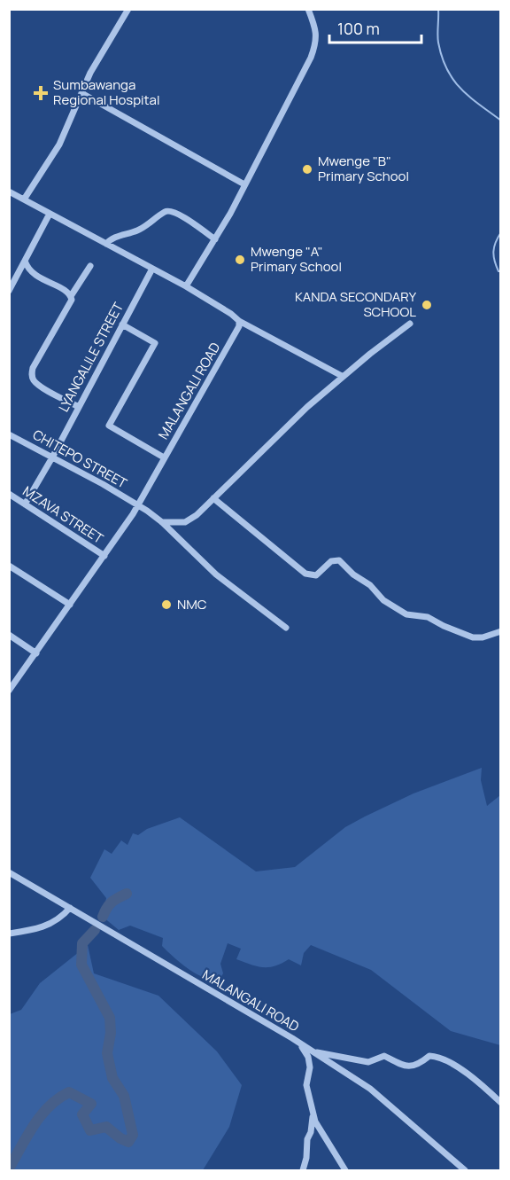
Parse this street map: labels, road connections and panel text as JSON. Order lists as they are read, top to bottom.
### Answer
{
  "streets": {
    "street": [
      "LYANGALILE STREET",
      "MALANGALI ROAD",
      "CHITEPO STREET",
      "MZAVA STREET"
    ]
  },
  "crossings": [
    ["LYANGALILE STREET", "CHITEPO STREET"],
    ["LYANGALILE STREET", "MZAVA STREET"],
    ["MALANGALI ROAD", "CHITEPO STREET"],
    ["MALANGALI ROAD", "MZAVA STREET"]
  ],
  "places": {
    "health": ["Sumbawanga Regional Hospital"],
    "other": [
      "Mwenge \"B\" Primary School",
      "Mwenge \"A\" Primary School",
      "KANDA SECONDARY SCHOOL",
      "NMC"
    ]
  },
  "scale_bar": "100 m"
}
